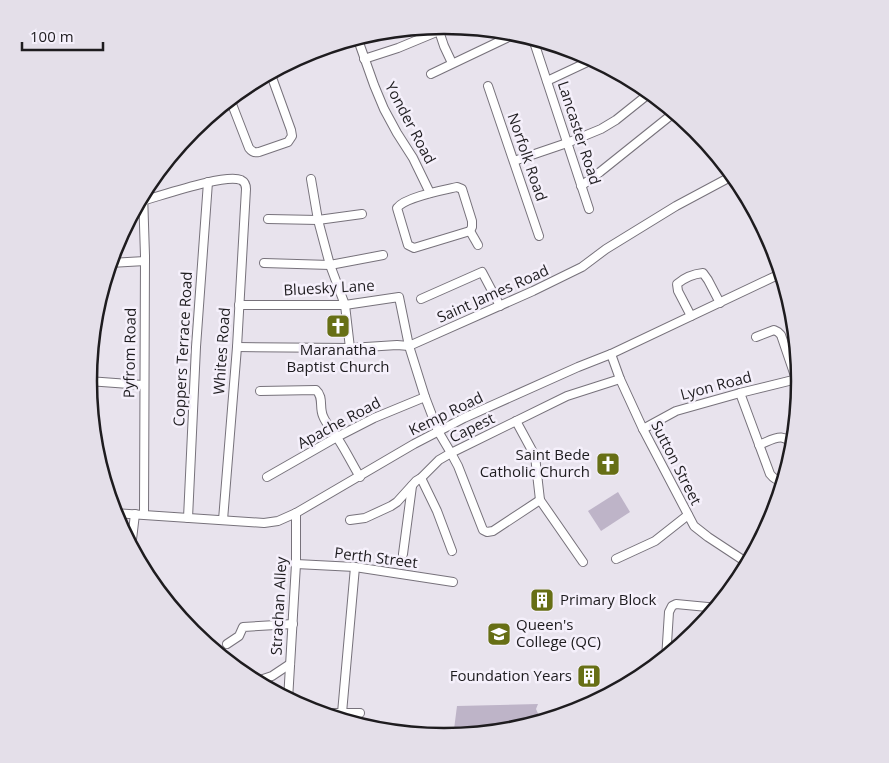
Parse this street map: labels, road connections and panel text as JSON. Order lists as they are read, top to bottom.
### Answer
{
  "streets": {
    "street": [
      "Yonder Road",
      "Lancaster Road",
      "Norfolk Road",
      "Bluesky Lane",
      "Saint James Road",
      "Coppers Terrace Road",
      "Whites Road",
      "Pyfrom Road",
      "Lyon Road",
      "Kemp Road",
      "Apache Road",
      "Capest",
      "Sutton Street",
      "Perth Street",
      "Strachan Alley"
    ]
  },
  "crossings": [
    ["Bluesky Lane", "Saint James Road"],
    ["Bluesky Lane", "Whites Road"],
    ["Saint James Road", "Whites Road"],
    ["Coppers Terrace Road", "Whites Road"],
    ["Coppers Terrace Road", "Kemp Road"],
    ["Whites Road", "Kemp Road"],
    ["Pyfrom Road", "Kemp Road"],
    ["Lyon Road", "Sutton Street"],
    ["Kemp Road", "Sutton Street"],
    ["Kemp Road", "Strachan Alley"],
    ["Capest", "Sutton Street"],
    ["Perth Street", "Strachan Alley"]
  ],
  "places": {
    "church": ["Maranatha Baptist Church", "Saint Bede Catholic Church"],
    "building": ["Primary Block", "Foundation Years"],
    "school or university": ["Queen's College (QC)"]
  },
  "scale_bar": "100 m"
}
